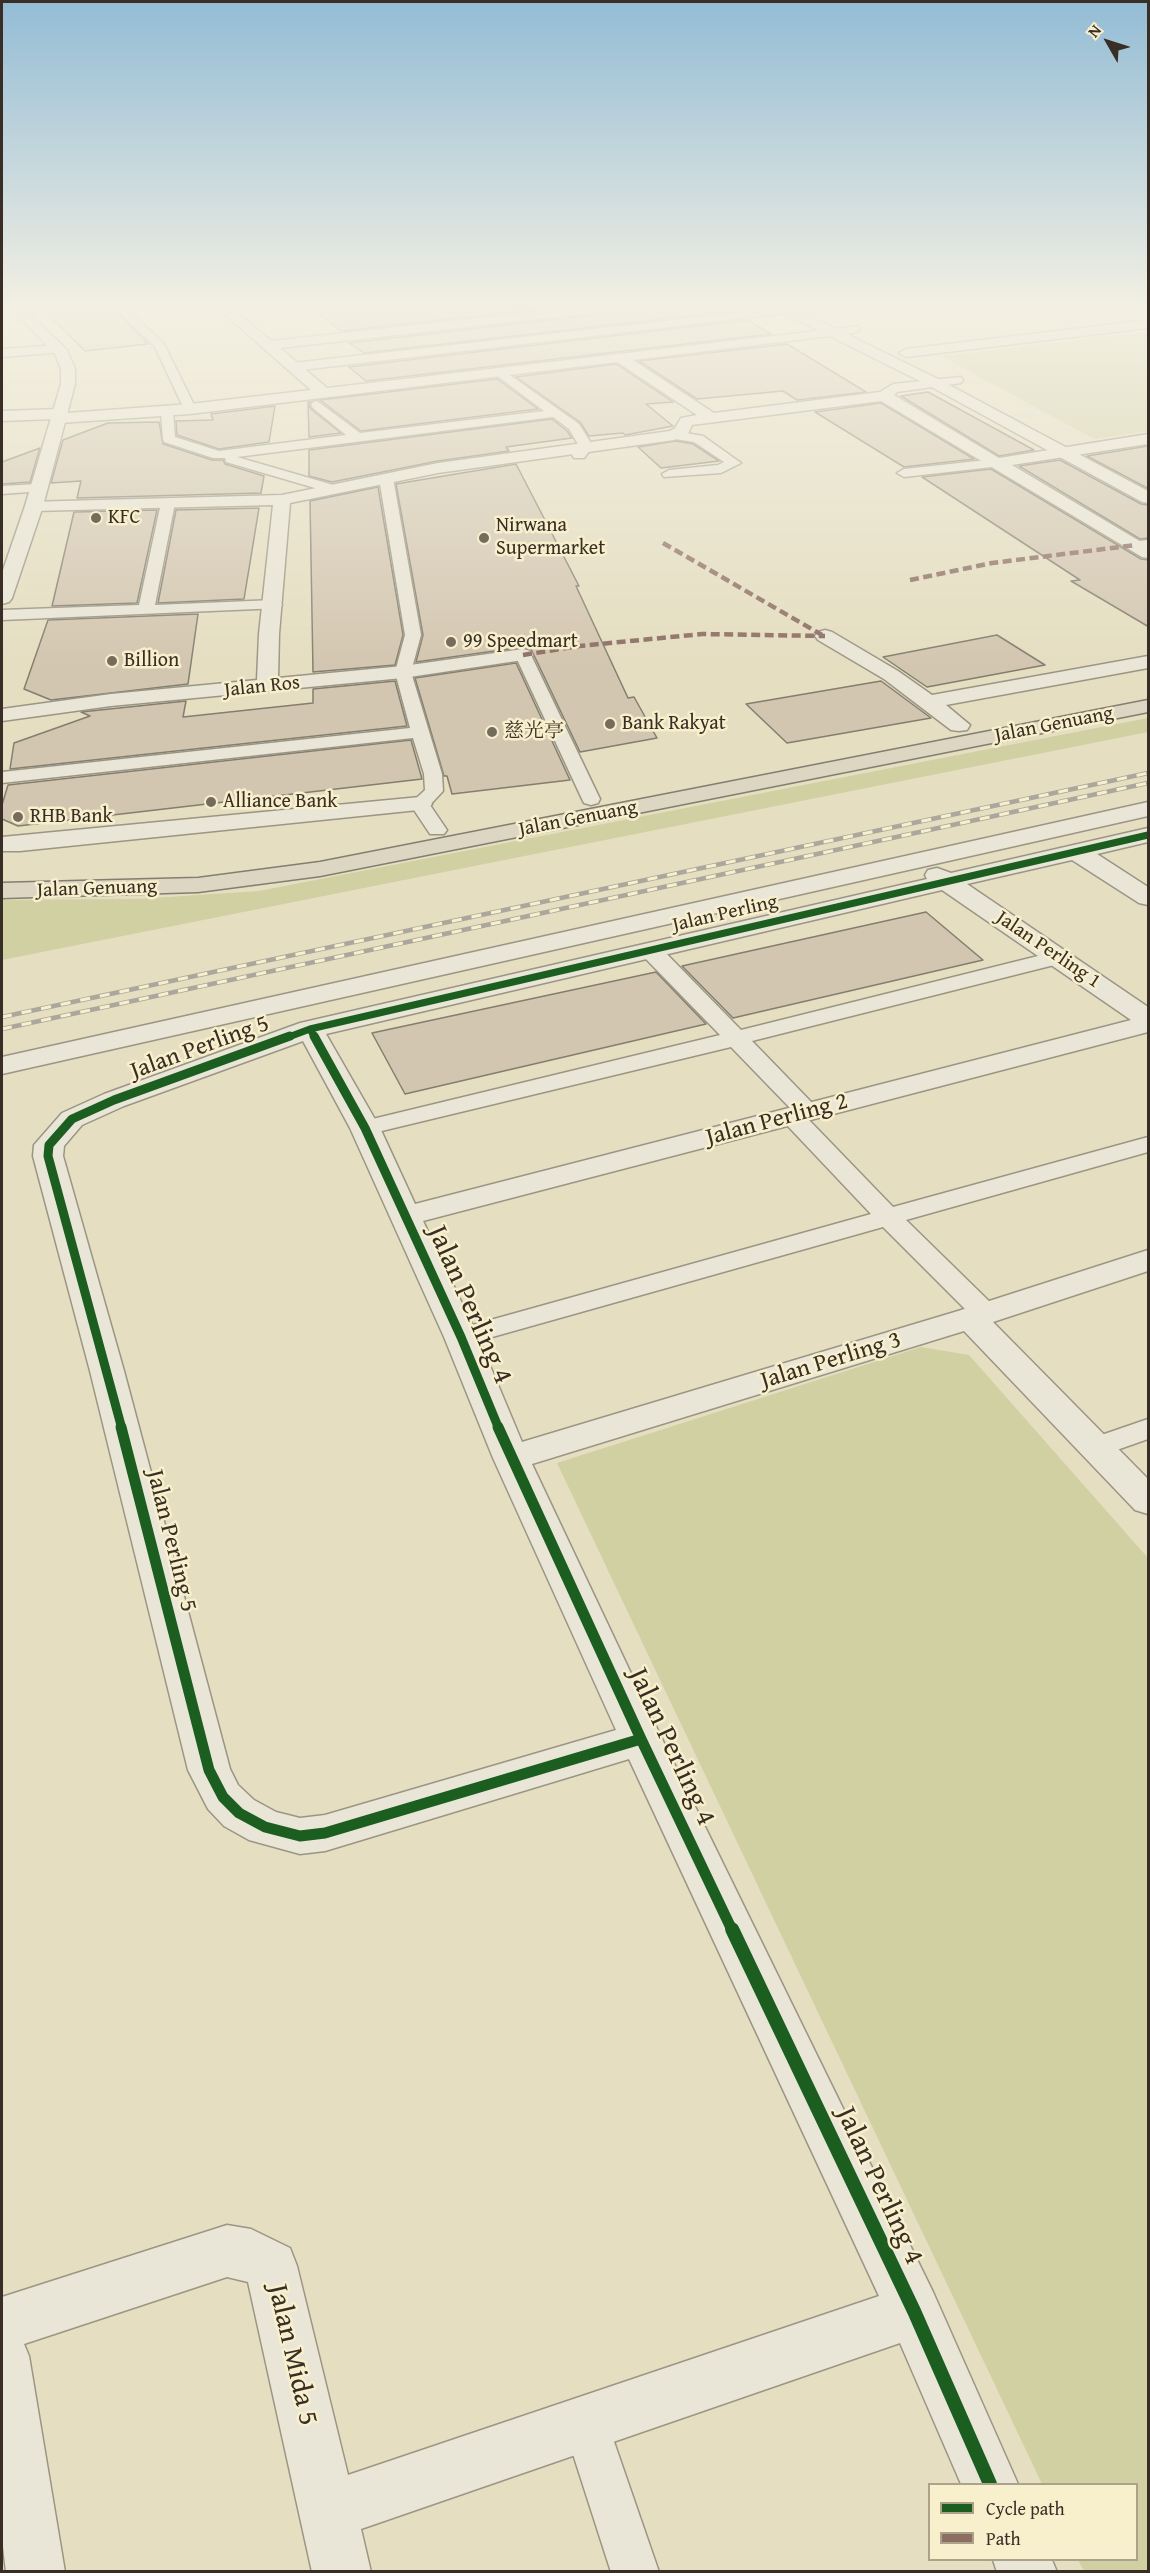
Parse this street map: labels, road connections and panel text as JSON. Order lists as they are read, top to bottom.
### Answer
{
  "streets": {
    "highway": ["Jalan Genuang"],
    "street": [
      "Jalan Ros",
      "Jalan Perling",
      "Jalan Perling 1",
      "Jalan Perling 5",
      "Jalan Perling 2",
      "Jalan Perling 4",
      "Jalan Perling 3",
      "Jalan Mida 5"
    ]
  },
  "crossings": [
    ["Jalan Perling", "Jalan Perling 1"],
    ["Jalan Perling", "Jalan Perling 5"],
    ["Jalan Perling", "Jalan Perling 4"],
    ["Jalan Perling 5", "Jalan Perling 4"],
    ["Jalan Perling 2", "Jalan Perling 4"],
    ["Jalan Perling 4", "Jalan Perling 3"]
  ],
  "places": [
    "KFC",
    "Nirwana Supermarket",
    "99 Speedmart",
    "Billion",
    "Bank Rakyat",
    "慈光亭",
    "Alliance Bank",
    "RHB Bank"
  ],
  "legend": ["Cycle path", "Path"],
  "north": "top left"
}
